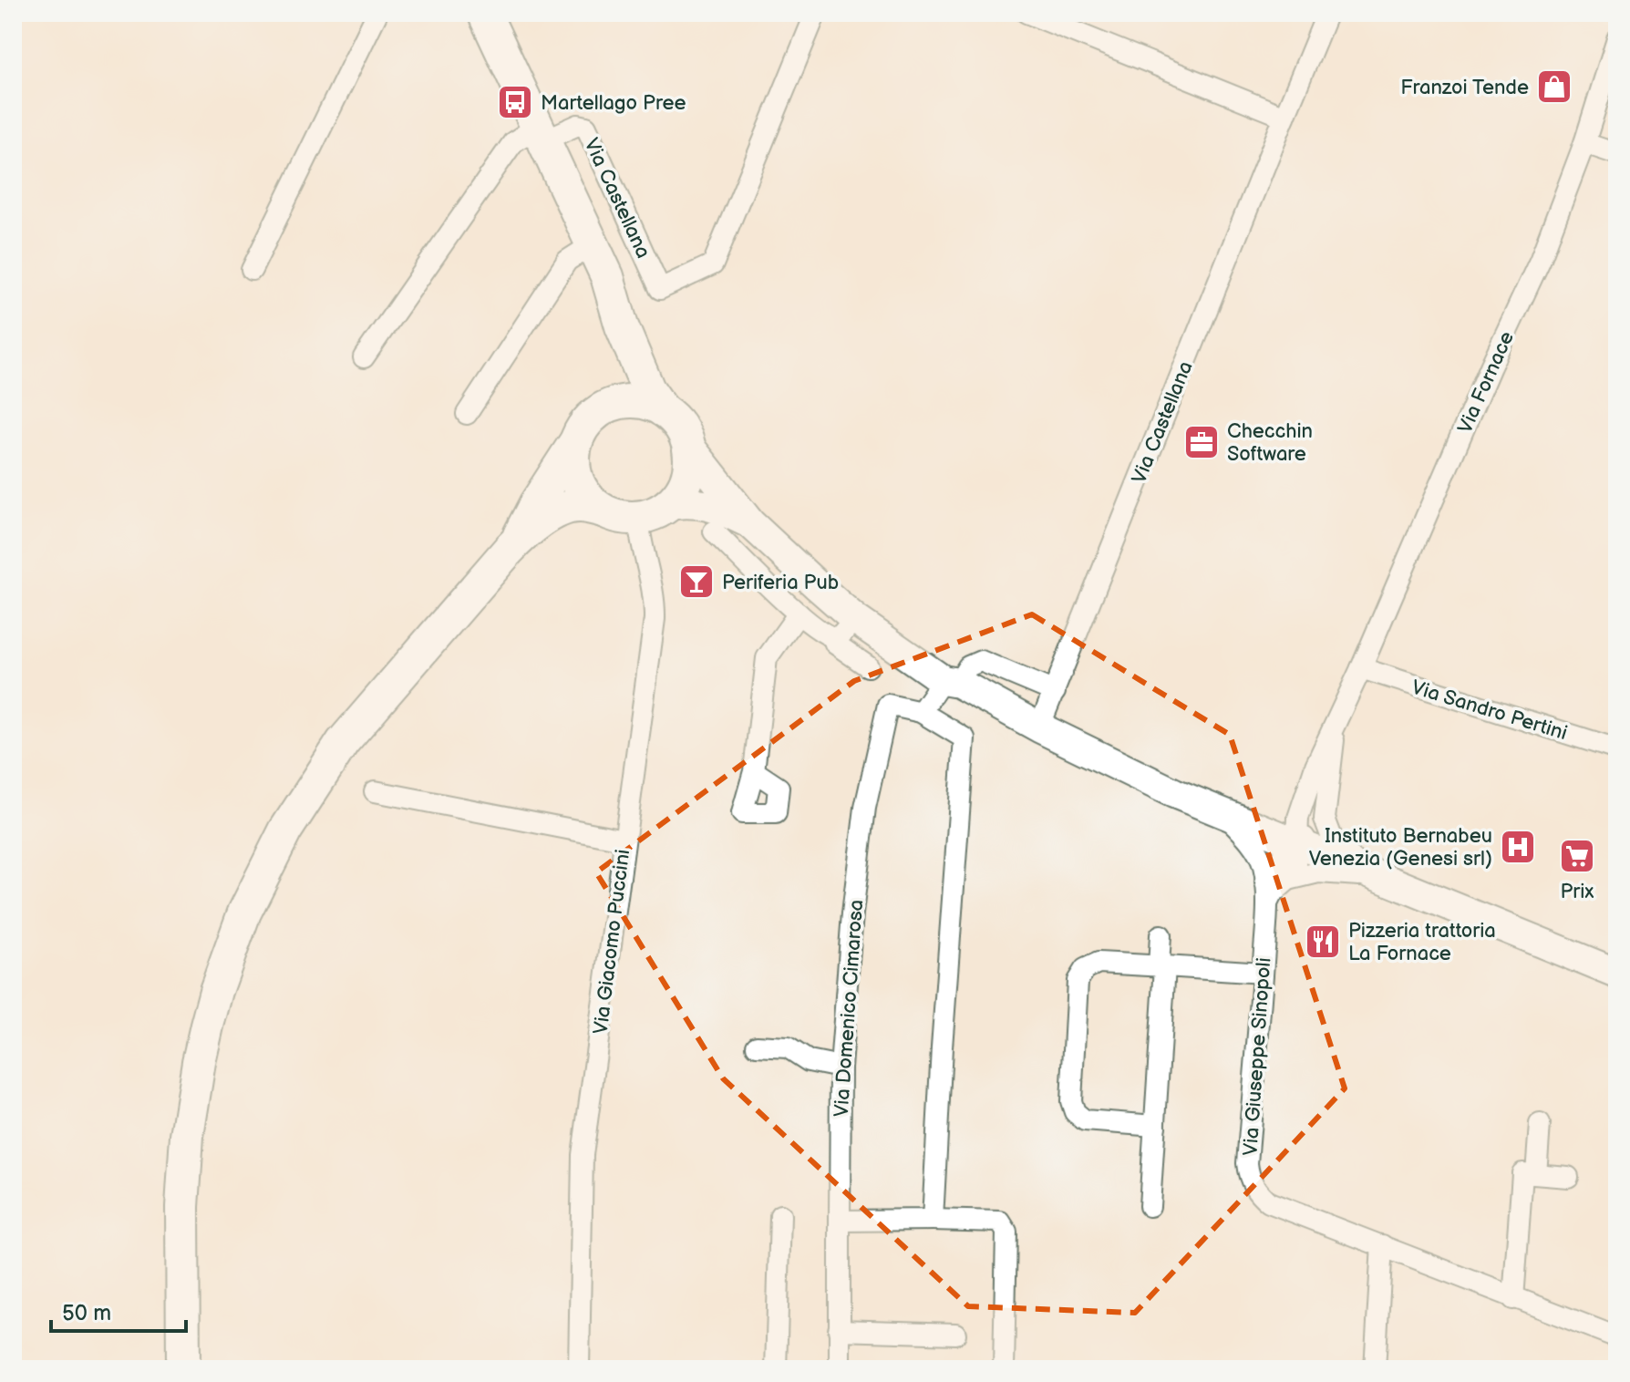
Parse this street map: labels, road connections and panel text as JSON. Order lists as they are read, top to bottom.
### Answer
{
  "streets": {
    "street": [
      "Via Castellana",
      "Via Fornace",
      "Via Sandro Pertini",
      "Via Giacomo Puccini",
      "Via Domenico Cimarosa",
      "Via Giuseppe Sinopoli"
    ]
  },
  "crossings": [
    ["Via Fornace", "Via Sandro Pertini"]
  ],
  "places": {
    "shop": ["Franzoi Tende"],
    "bus stop": ["Martellago Pree"],
    "office": ["Checchin Software"],
    "bar": ["Periferia Pub"],
    "hospital": ["Instituto Bernabeu Venezia (Genesi srl)"],
    "supermarket": ["Prix"],
    "restaurant": ["Pizzeria trattoria La Fornace"]
  },
  "scale_bar": "50 m"
}
